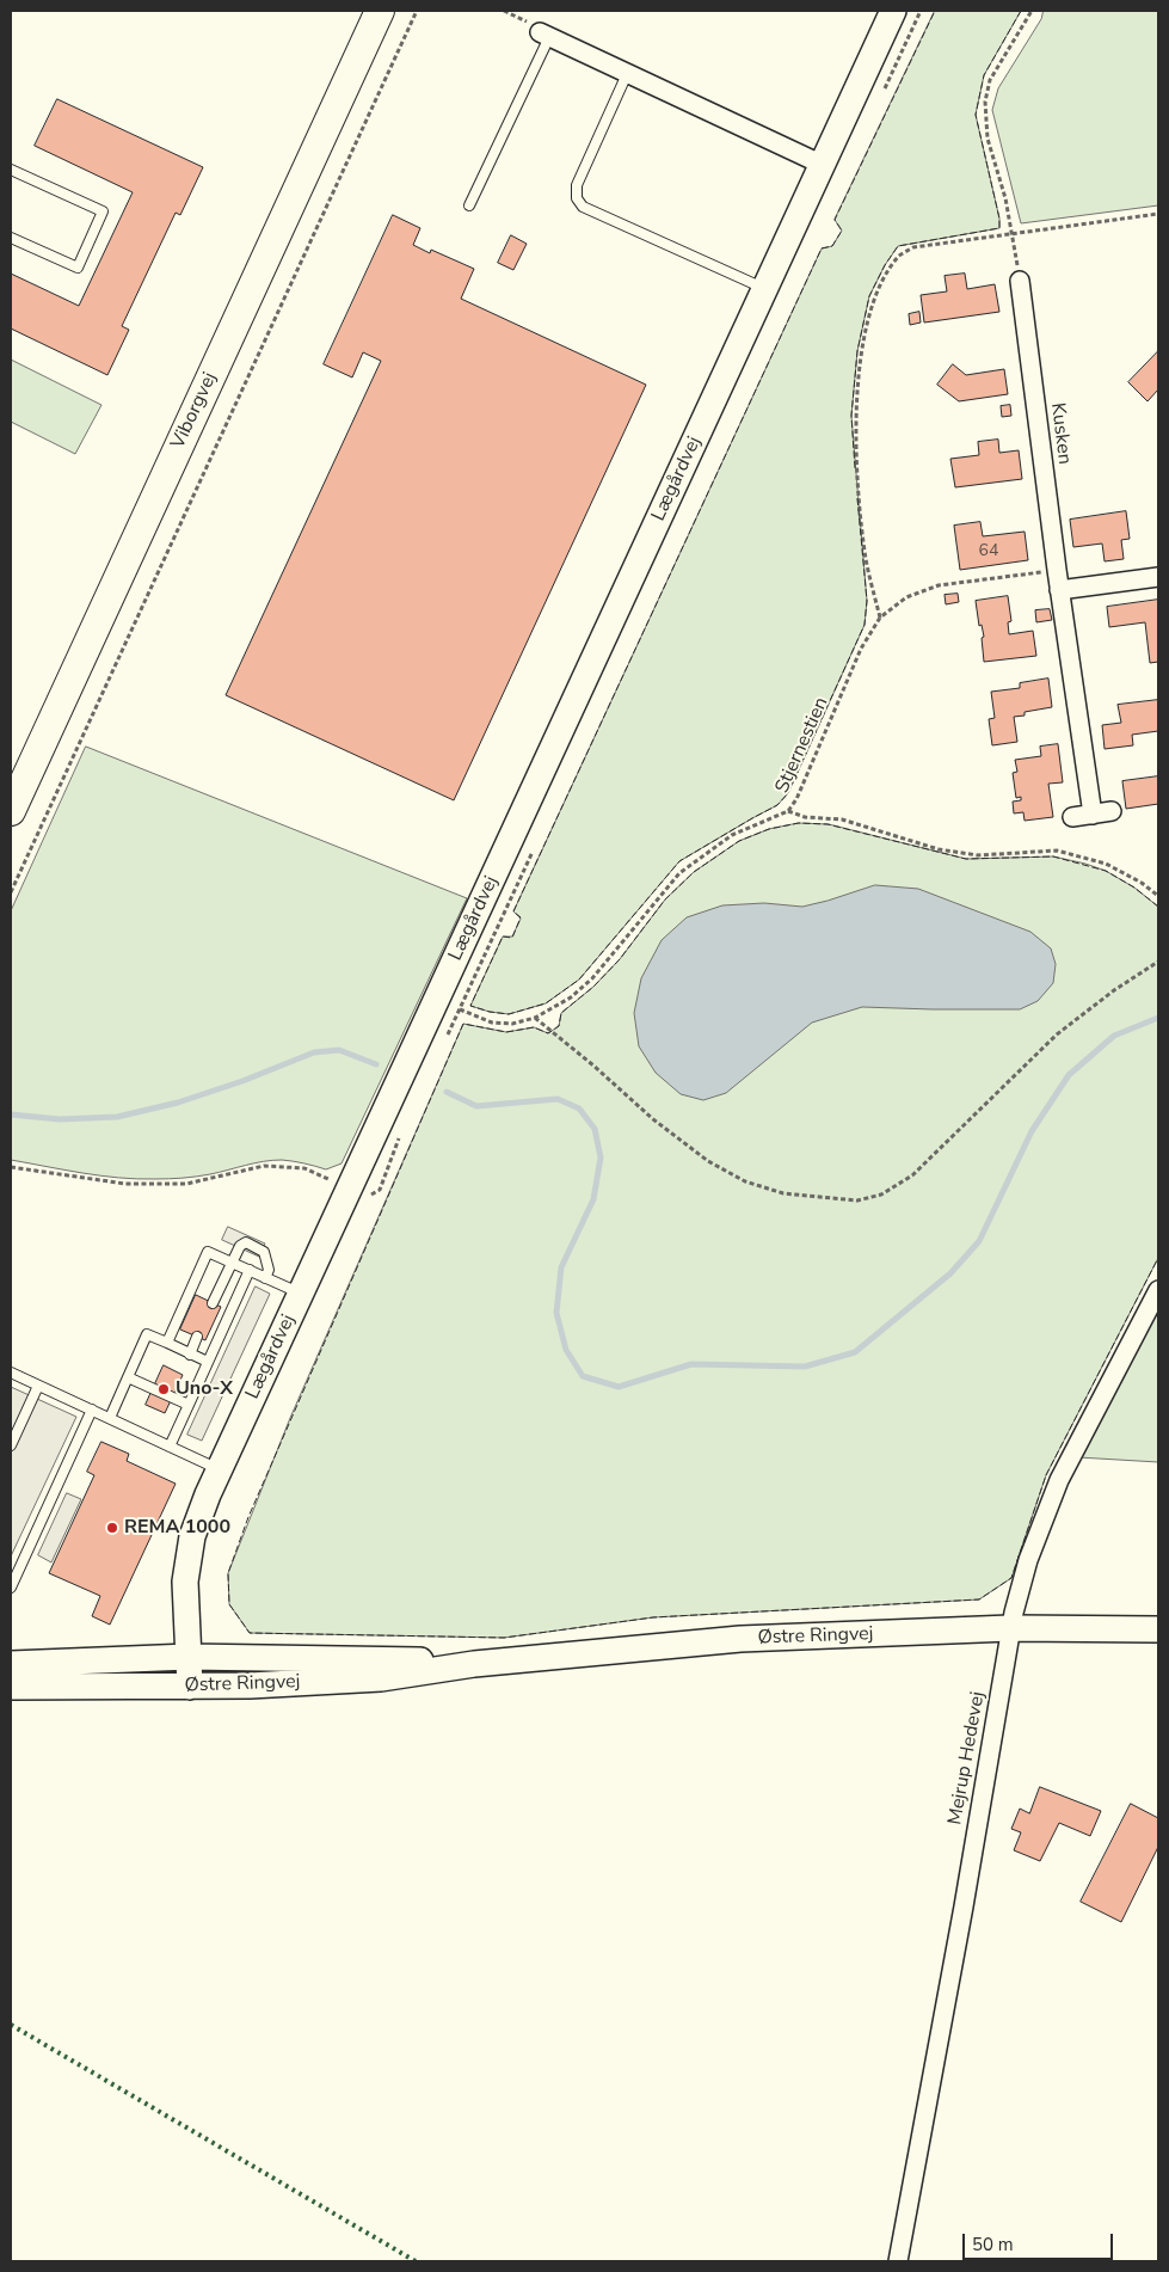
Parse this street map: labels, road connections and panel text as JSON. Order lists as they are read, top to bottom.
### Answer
{
  "streets": {
    "main road": ["Viborgvej"],
    "street": [
      "Kusken",
      "Lægårdvej",
      "Østre Ringvej",
      "Mejrup Hedevej"
    ],
    "path": ["Stjernestien"]
  },
  "crossings": [
    ["Kusken", "Stjernestien"],
    ["Lægårdvej", "Østre Ringvej"],
    ["Østre Ringvej", "Mejrup Hedevej"]
  ],
  "places": ["Uno-X", "REMA 1000"],
  "house_numbers": ["64"],
  "scale_bar": "50 m"
}
